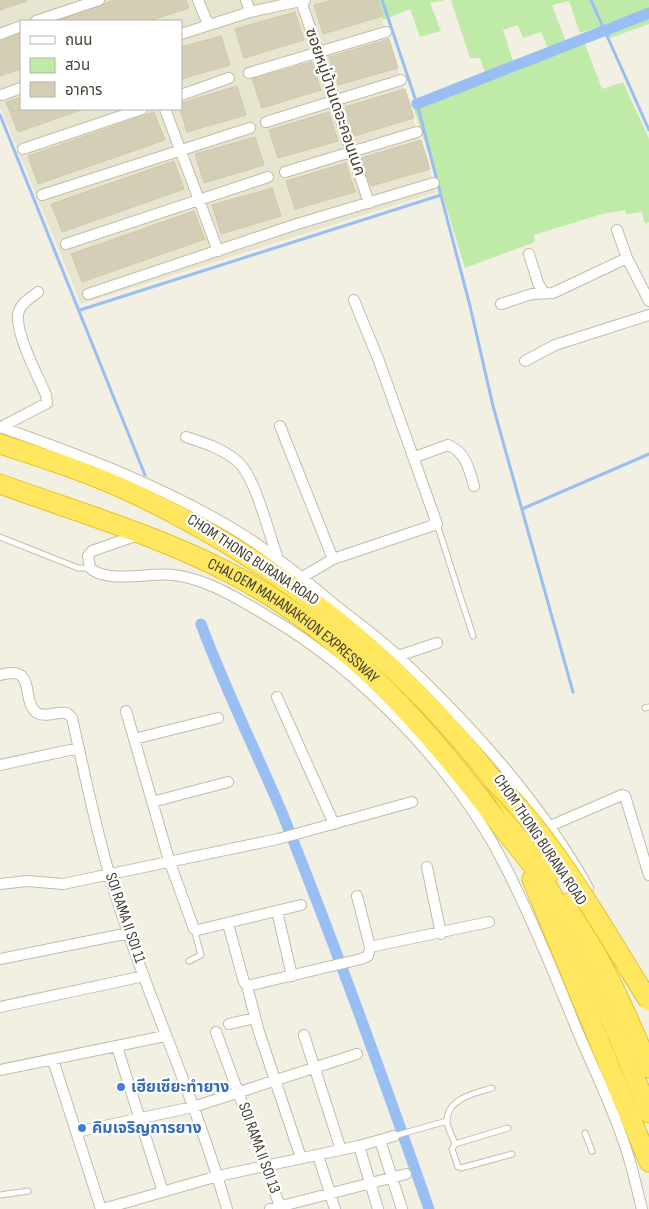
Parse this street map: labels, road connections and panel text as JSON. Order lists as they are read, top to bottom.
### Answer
{
  "streets": {
    "highway": ["CHALOEM MAHANAKHON EXPRESSWAY"],
    "street": [
      "ซอยหมู่บ้านเดอะคอนเนค",
      "CHOM THONG BURANA ROAD",
      "SOI RAMA II SOI 11",
      "SOI RAMA II SOI 13"
    ]
  },
  "crossings": [
    ["CHOM THONG BURANA ROAD", "CHALOEM MAHANAKHON EXPRESSWAY"]
  ],
  "places": ["เฮียเซียะทำยาง", "คิมเจริญการยาง"],
  "legend": ["ถนน", "สวน", "อาคาร"]
}
